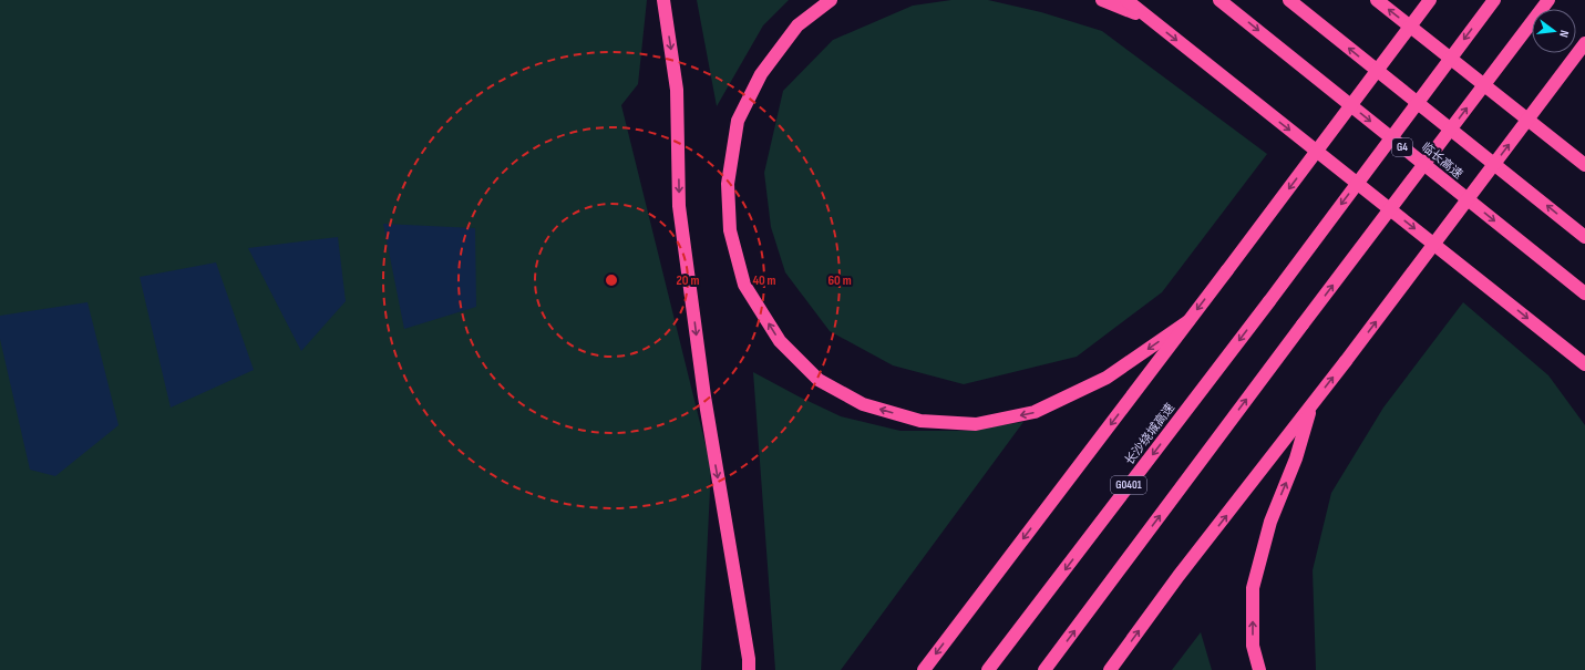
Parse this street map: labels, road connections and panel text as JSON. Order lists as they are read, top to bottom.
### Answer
{
  "streets": {
    "highway": [
      "G4",
      "临长高速",
      "长沙绕城高速",
      "G0401"
    ]
  },
  "north": "right",
  "rings": ["20 m", "40 m", "60 m"]
}
